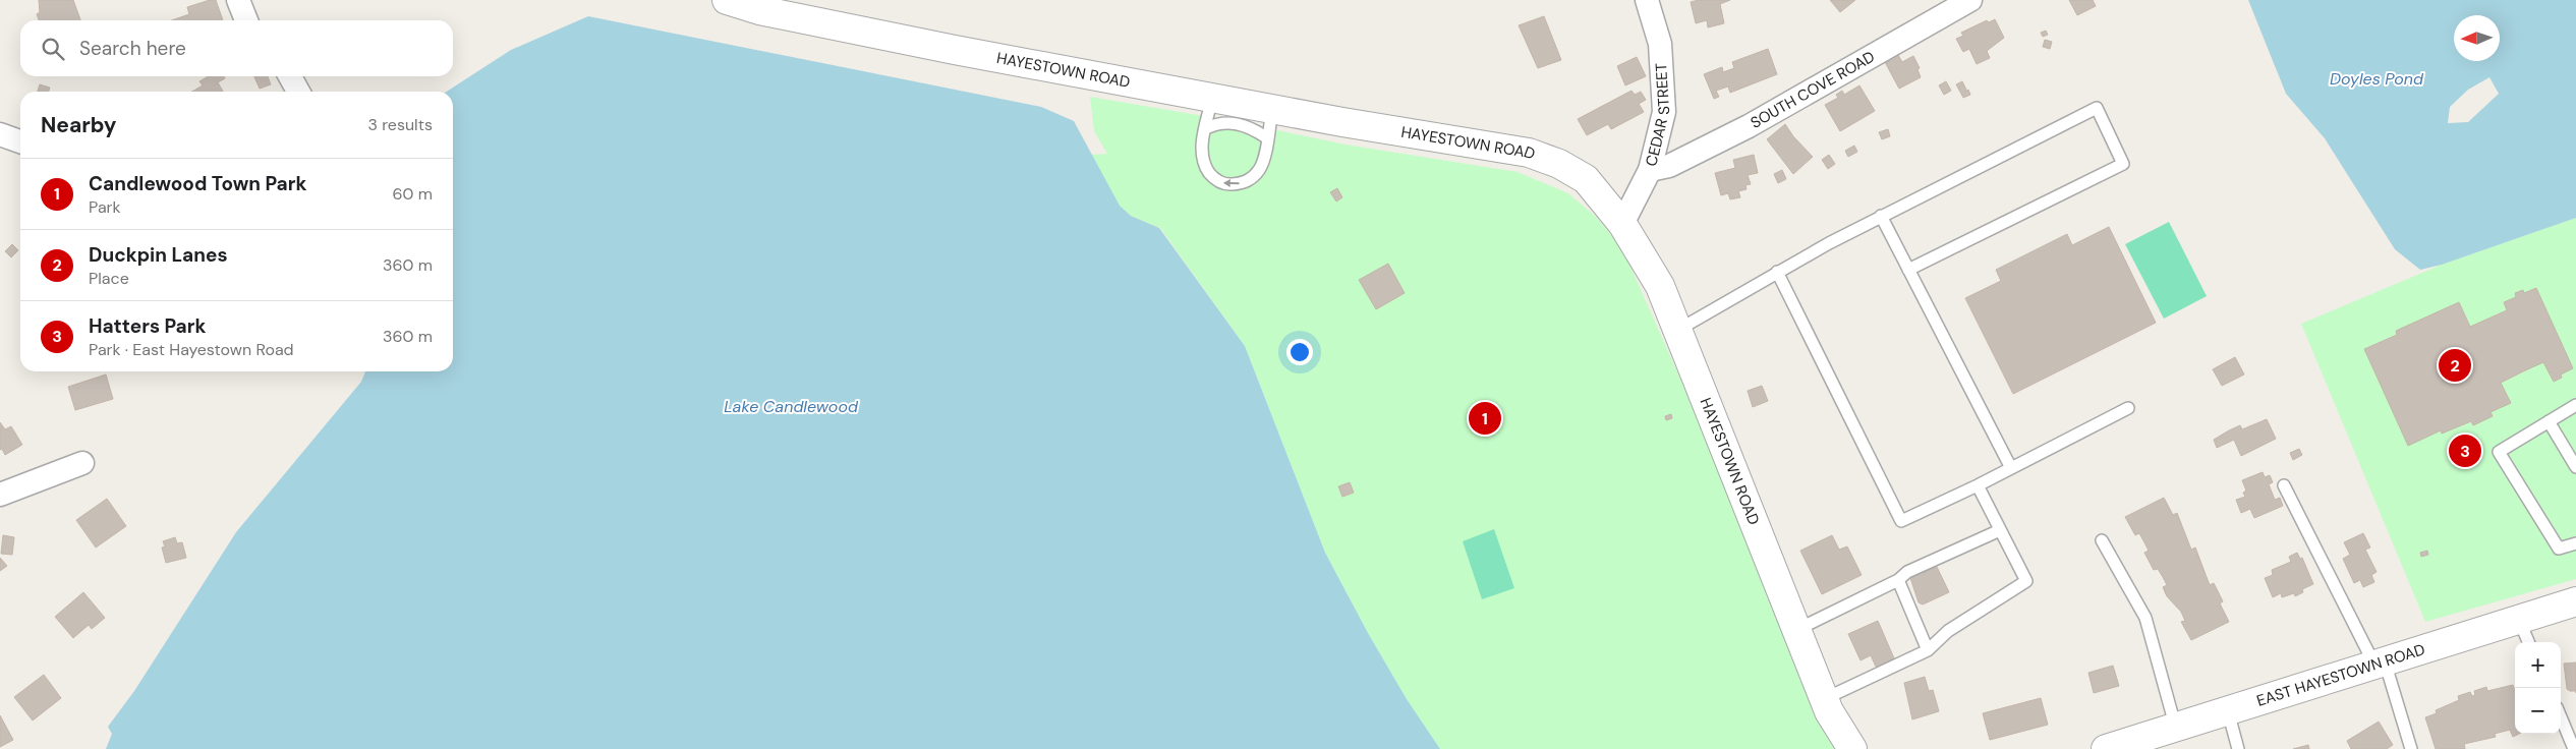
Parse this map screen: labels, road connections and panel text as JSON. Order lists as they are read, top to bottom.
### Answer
{
  "streets": {
    "street": [
      "HAYESTOWN ROAD",
      "SOUTH COVE ROAD",
      "CEDAR STREET",
      "EAST HAYESTOWN ROAD"
    ]
  },
  "crossings": [
    ["HAYESTOWN ROAD", "CEDAR STREET"],
    ["SOUTH COVE ROAD", "CEDAR STREET"]
  ],
  "water": ["Doyles Pond", "Lake Candlewood"],
  "north": "left",
  "page": {
    "search": "Search here",
    "heading": ["Nearby", "3 results"],
    "list": [
      {
        "mark": "1",
        "name": "Candlewood Town Park",
        "note": "Park",
        "value": "60 m"
      },
      {
        "mark": "2",
        "name": "Duckpin Lanes",
        "note": "Place",
        "value": "360 m"
      },
      {
        "mark": "3",
        "name": "Hatters Park",
        "note": "Park · East Hayestown Road",
        "value": "360 m"
      }
    ],
    "pins": ["2", "1", "3"],
    "map_buttons": ["+", "−"]
  }
}
